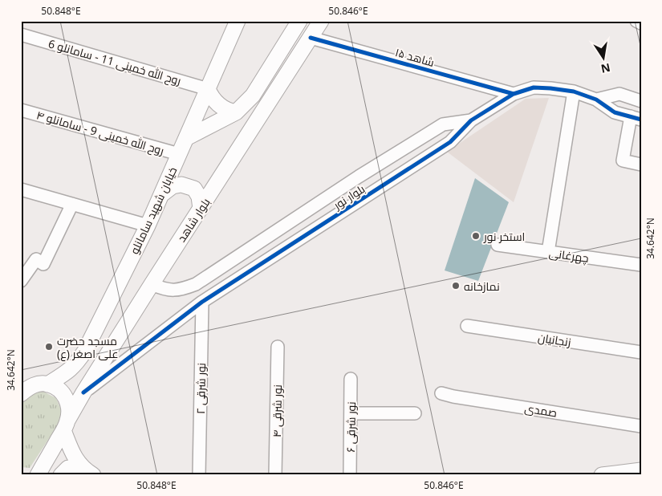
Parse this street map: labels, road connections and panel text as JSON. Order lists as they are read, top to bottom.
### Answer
{
  "streets": {
    "main road": ["خیابان شهید سامانلو", "بلوار شاهد"],
    "street": [
      "شاهد ۱۵",
      "روح الله خمینی 11 - سامانلو 6",
      "روح الله خمینی 9 - سامانلو ۴",
      "بلوار نور",
      "چهرغانی",
      "زنجانیان",
      "نور شرقی ۲",
      "صمدی",
      "نور شرقی ۴",
      "نور شرقی ۶"
    ]
  },
  "crossings": [
    ["شاهد ۱۵", "بلوار نور"],
    ["شاهد ۱۵", "بلوار شاهد"],
    ["روح الله خمینی 11 - سامانلو 6", "خیابان شهید سامانلو"],
    ["روح الله خمینی 9 - سامانلو ۴", "خیابان شهید سامانلو"],
    ["بلوار نور", "بلوار شاهد"],
    ["بلوار نور", "نور شرقی ۲"]
  ],
  "places": ["استخر نور", "نمازخانه", "مسجد حضرت علی اصغر (ع)"],
  "north": "bottom",
  "coordinates": ["50.848°E", "50.846°E", "34.642°N"]
}
